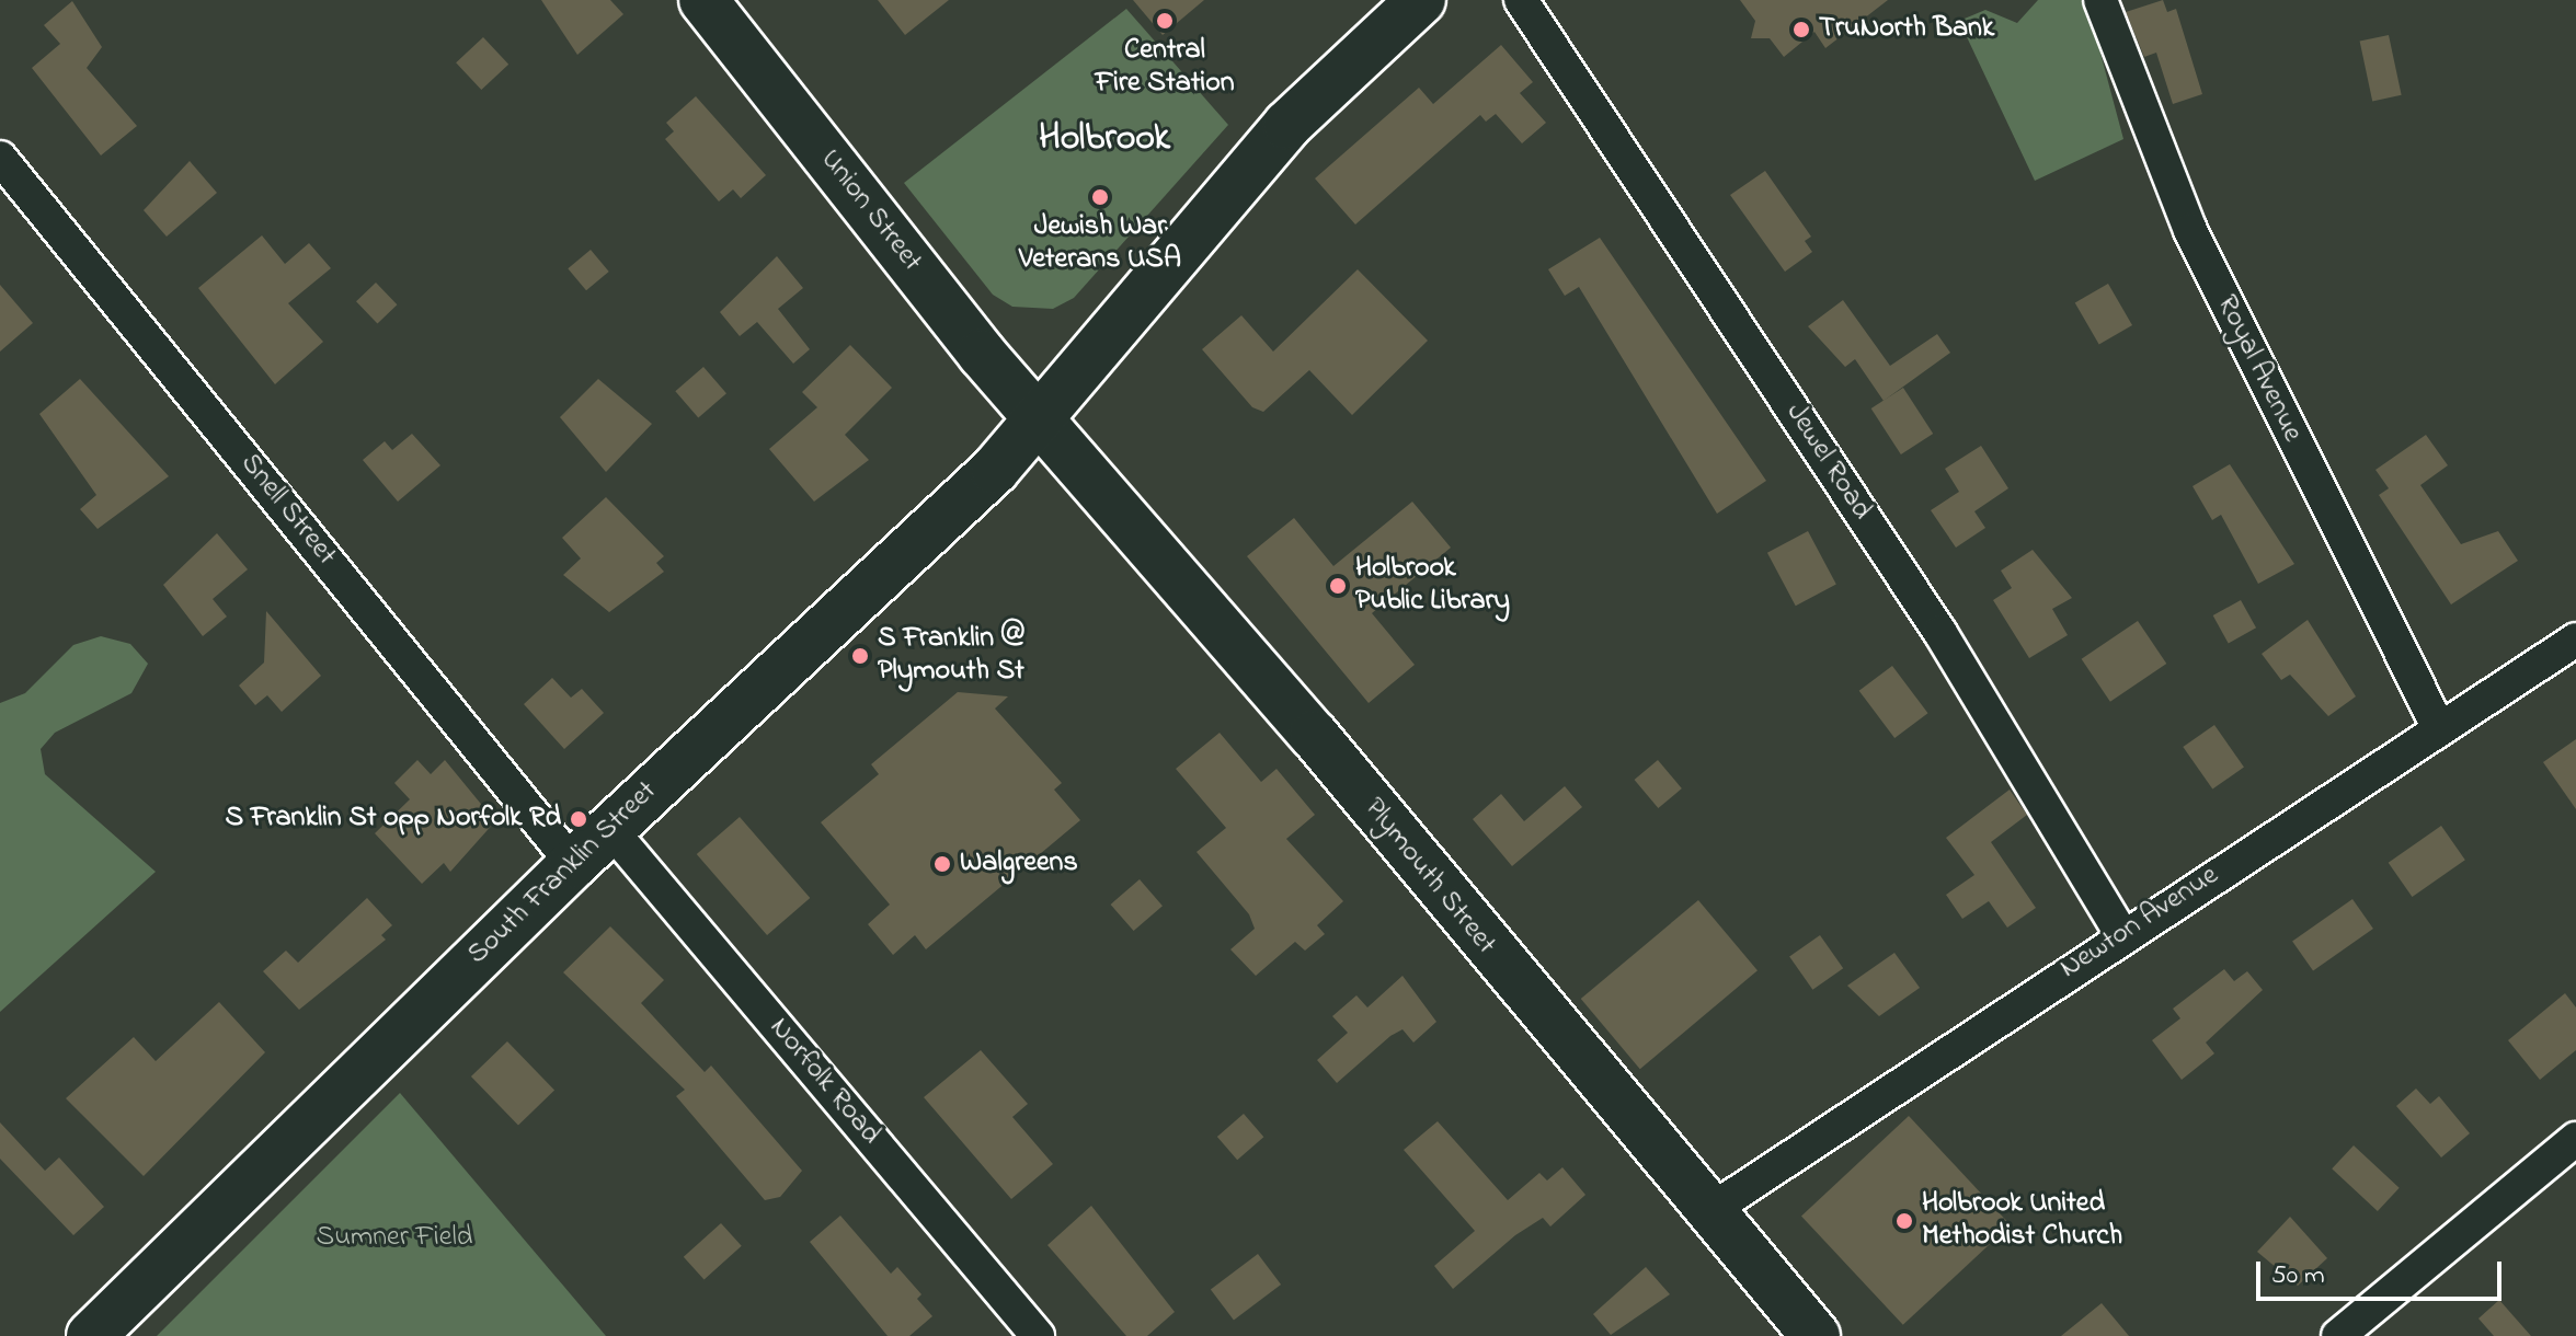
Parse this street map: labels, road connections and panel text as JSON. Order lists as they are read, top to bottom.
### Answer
{
  "streets": {
    "main road": ["Union Street", "South Franklin Street", "Plymouth Street"],
    "street": [
      "Royal Avenue",
      "Jewel Road",
      "Snell Street",
      "Newton Avenue",
      "Norfolk Road"
    ]
  },
  "crossings": [
    ["Union Street", "South Franklin Street"],
    ["Union Street", "Plymouth Street"],
    ["Royal Avenue", "Newton Avenue"],
    ["Jewel Road", "Newton Avenue"],
    ["Snell Street", "South Franklin Street"],
    ["South Franklin Street", "Plymouth Street"],
    ["South Franklin Street", "Norfolk Road"],
    ["Plymouth Street", "Newton Avenue"]
  ],
  "districts": ["Holbrook"],
  "parks": ["Sumner Field"],
  "places": [
    "Central Fire Station",
    "TruNorth Bank",
    "Jewish War Veterans USA",
    "Holbrook Public Library",
    "S Franklin @ Plymouth St",
    "S Franklin St opp Norfolk Rd",
    "Walgreens",
    "Holbrook United Methodist Church"
  ],
  "scale_bar": "50 m"
}
